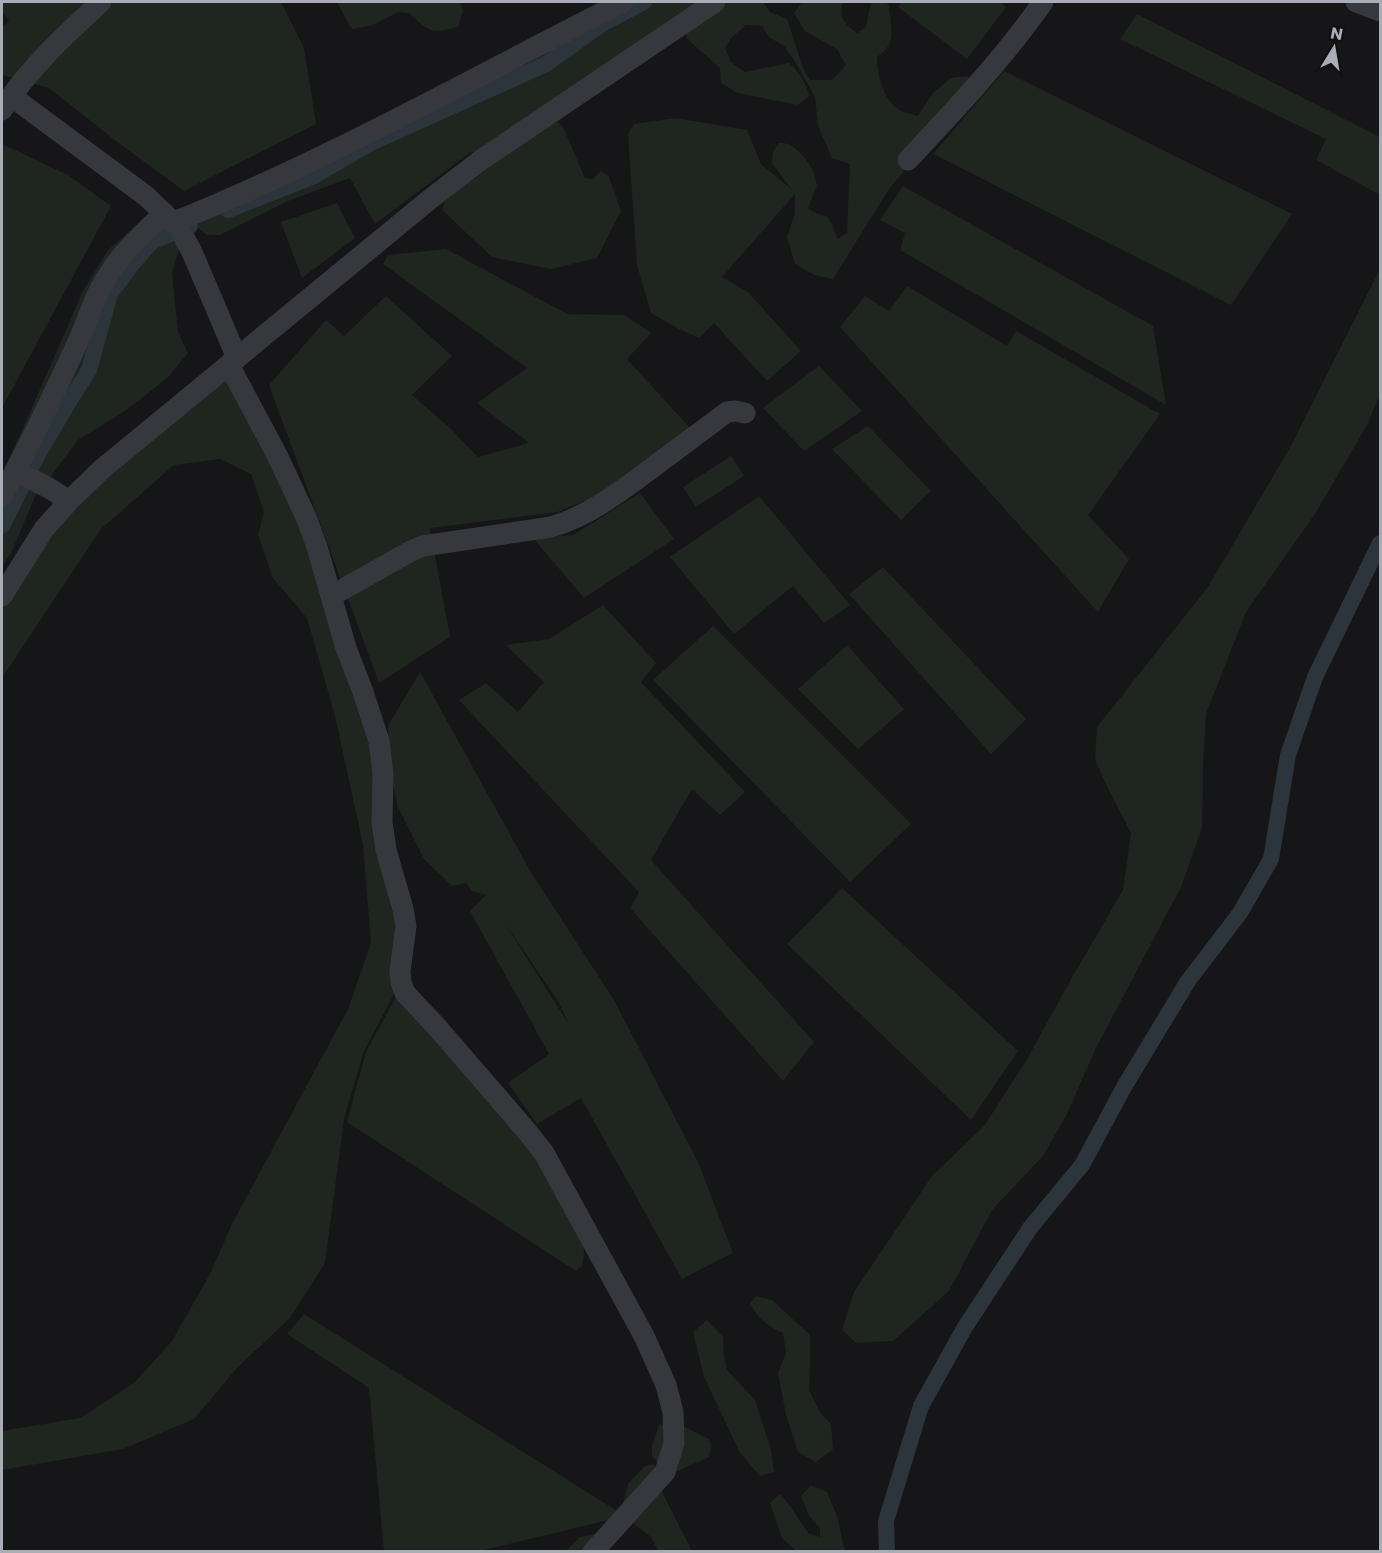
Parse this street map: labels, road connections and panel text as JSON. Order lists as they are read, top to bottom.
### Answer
{
  "north": "top"
}
